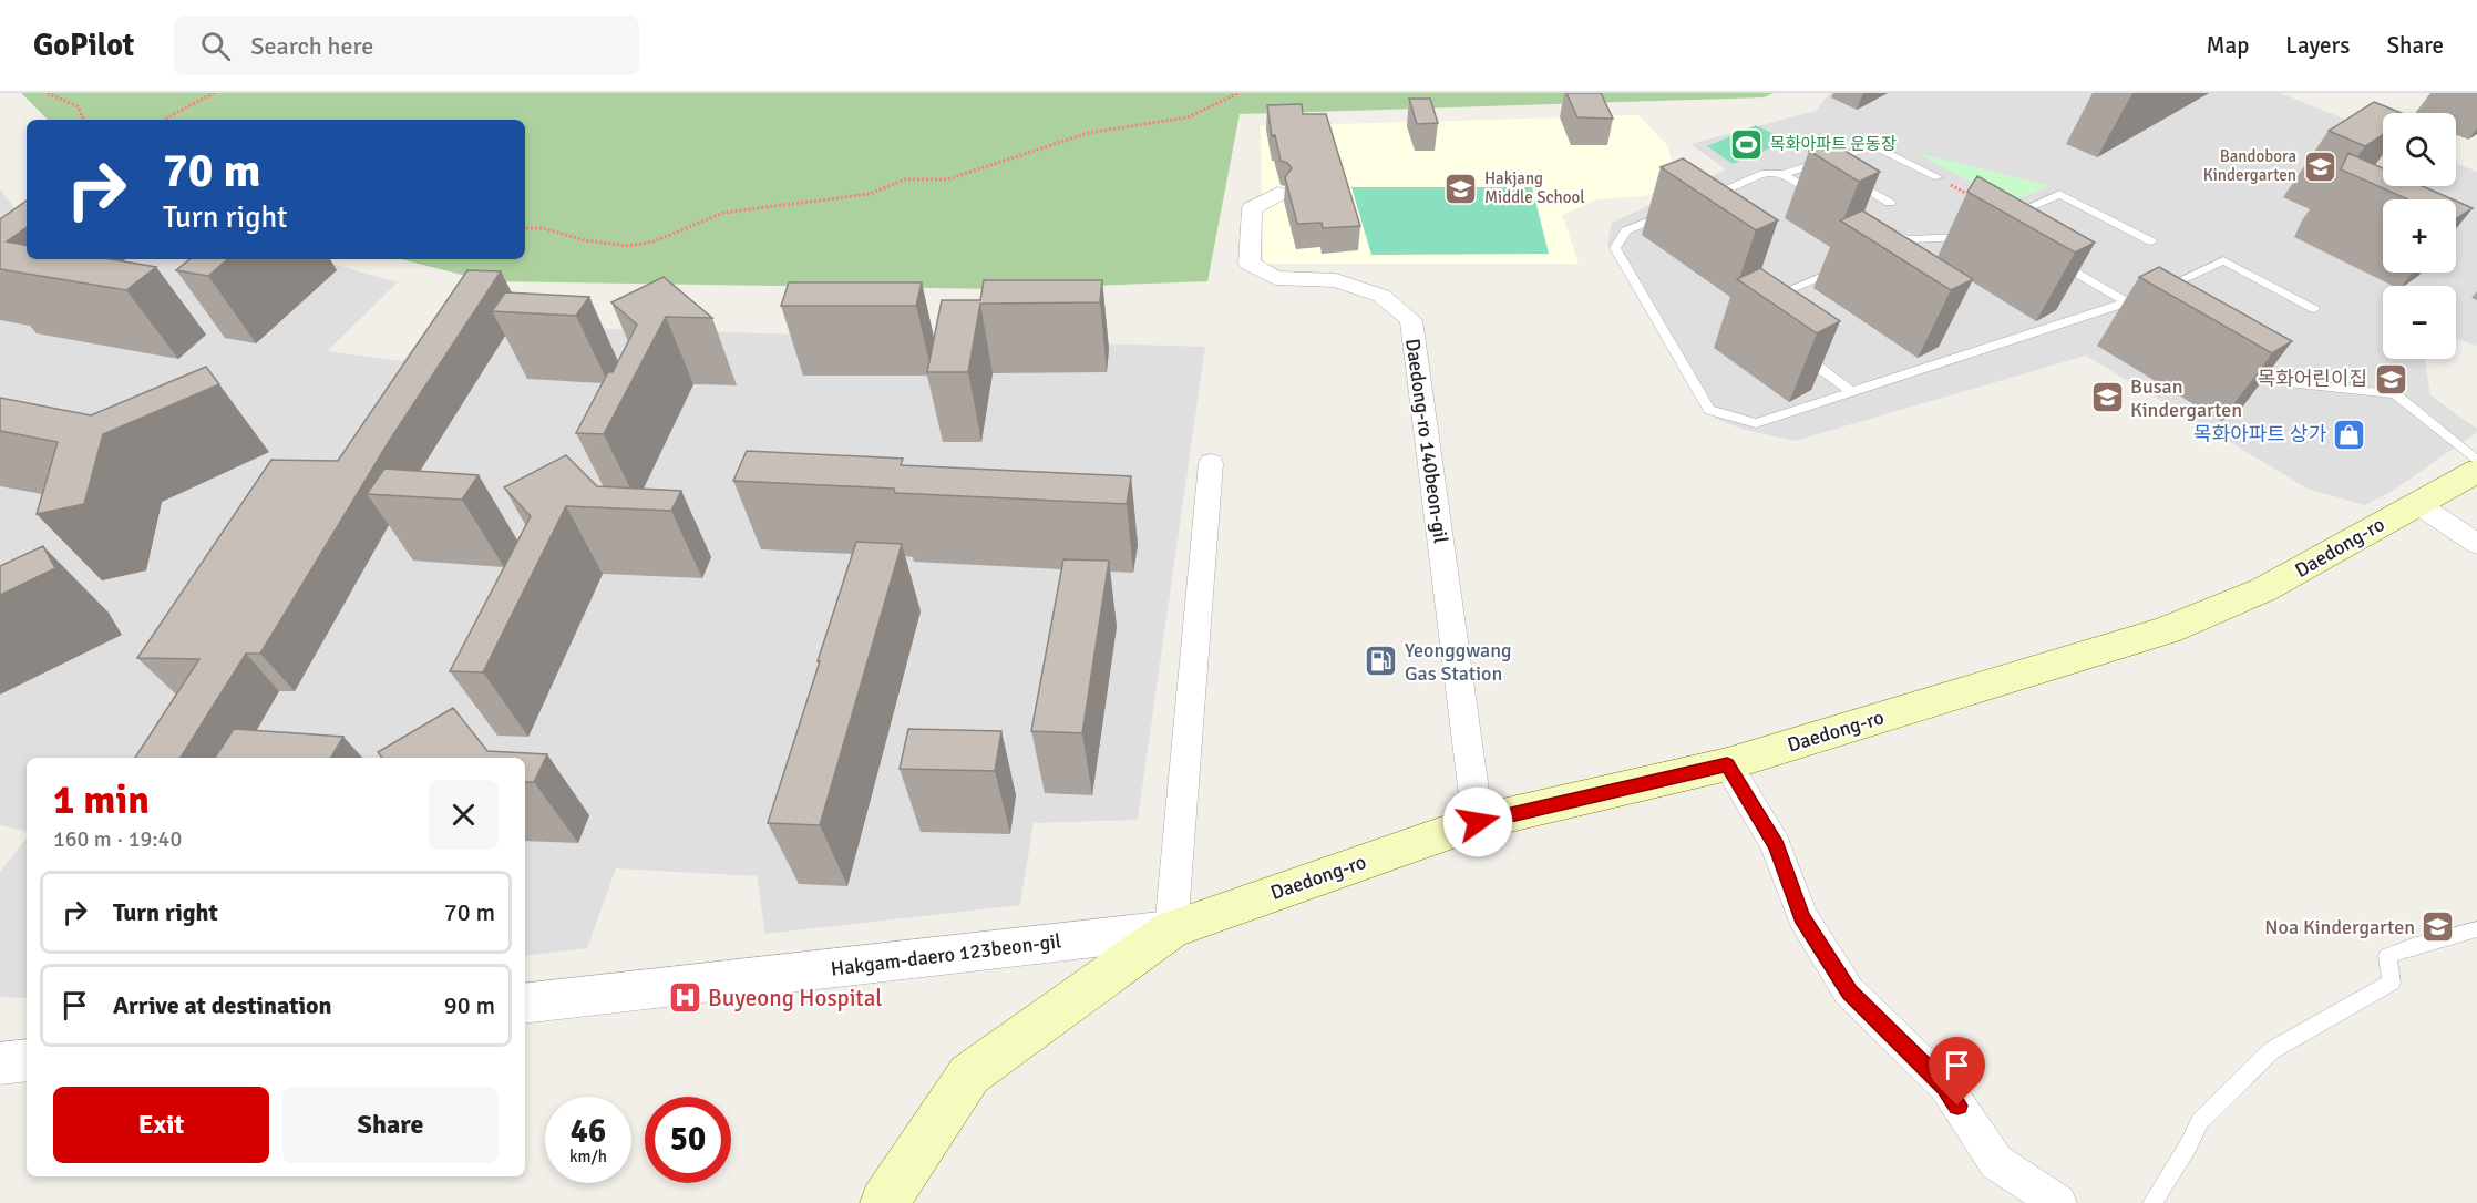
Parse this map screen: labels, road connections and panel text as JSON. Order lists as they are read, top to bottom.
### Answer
{
  "streets": {
    "main road": ["Daedong-ro"],
    "street": ["Daedong-ro 140beon-gil", "Hakgam-daero 123beon-gil"]
  },
  "crossings": [
    ["Daedong-ro 140beon-gil", "Daedong-ro"],
    ["Daedong-ro", "Hakgam-daero 123beon-gil"]
  ],
  "places": {
    "sports": ["목화아파트 운동장"],
    "school or university": [
      "Bandobora Kindergarten",
      "Hakjang Middle School",
      "목화어린이집",
      "Busan Kindergarten",
      "Noa Kindergarten"
    ],
    "shop": ["목화아파트 상가"],
    "fuel station": ["Yeonggwang Gas Station"],
    "hospital": ["Buyeong Hospital"]
  },
  "page": {
    "header": "GoPilot",
    "search": "Search here",
    "nav": ["Map", "Layers", "Share"],
    "map_buttons": ["+", "−"],
    "turn": ["70 m", "Turn right"],
    "heading": ["1 min", "160 m · 19:40"],
    "list": [
      {
        "name": "Turn right",
        "value": "70 m"
      },
      {
        "name": "Arrive at destination",
        "value": "90 m"
      }
    ],
    "buttons": ["Exit", "Share"],
    "speed": "46 km/h",
    "limit": "50"
  }
}
